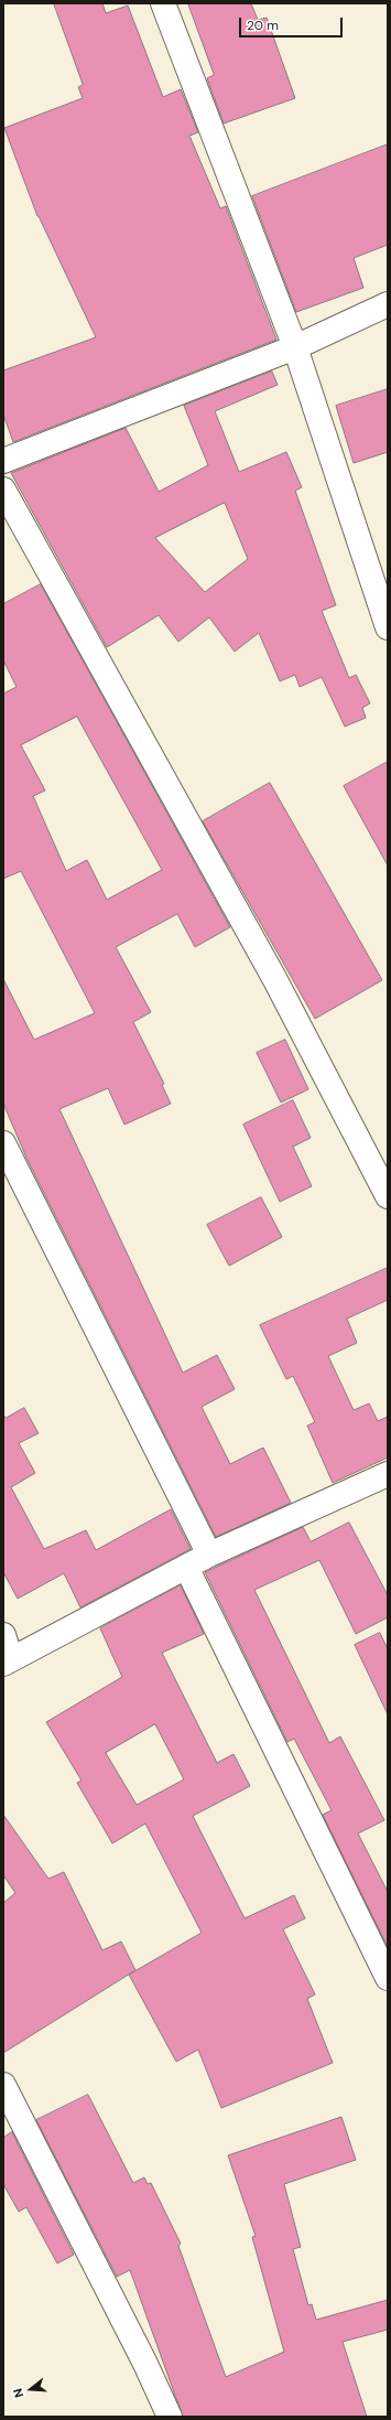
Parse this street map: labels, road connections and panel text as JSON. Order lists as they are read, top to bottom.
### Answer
{
  "scale_bar": "20 m",
  "north": "left"
}
